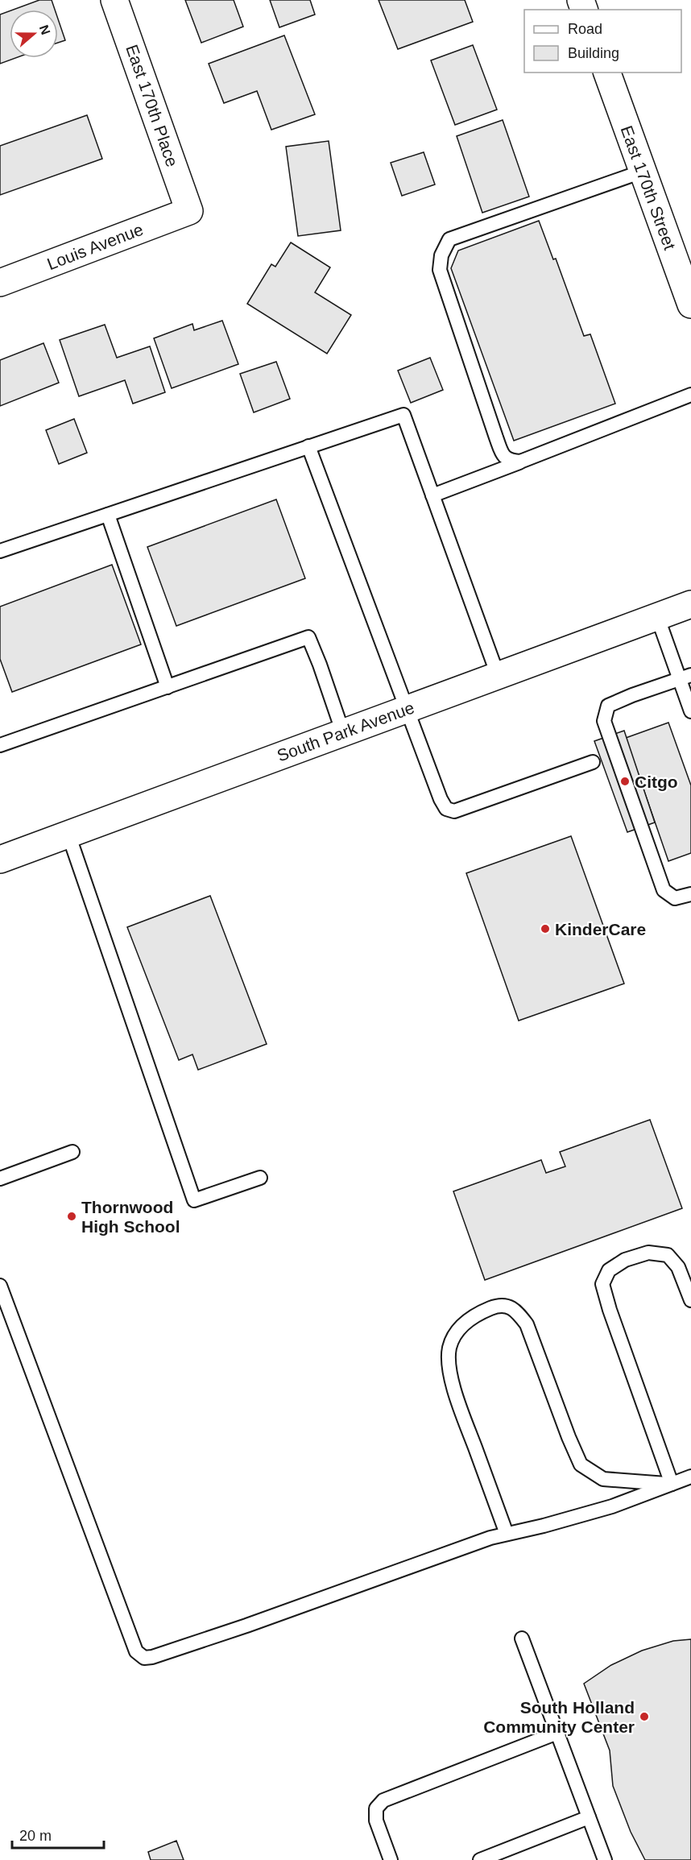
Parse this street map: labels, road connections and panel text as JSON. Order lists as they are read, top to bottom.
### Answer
{
  "streets": {
    "street": [
      "East 170th Place",
      "East 170th Street",
      "Louis Avenue",
      "South Park Avenue"
    ]
  },
  "crossings": [
    ["East 170th Place", "Louis Avenue"]
  ],
  "places": [
    "Citgo",
    "KinderCare",
    "Thornwood High School",
    "South Holland Community Center"
  ],
  "legend": ["Road", "Building"],
  "scale_bar": "20 m",
  "north": "right"
}
